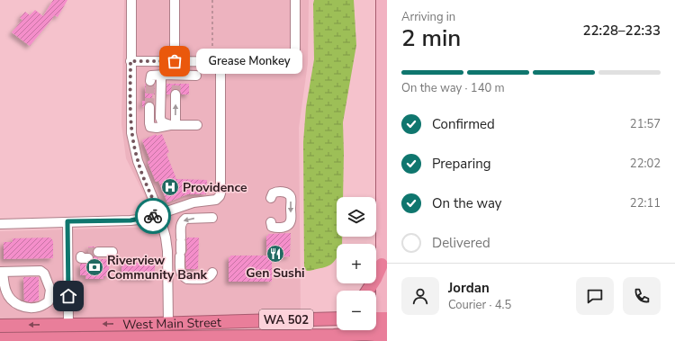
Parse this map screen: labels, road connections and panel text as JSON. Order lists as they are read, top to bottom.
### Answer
{
  "streets": {
    "highway": ["WA 502", "West Main Street"]
  },
  "places": {
    "other": ["Grease Monkey"],
    "hospital": ["Providence"],
    "restaurant": ["Gen Sushi"],
    "bank": ["Riverview Community Bank"]
  },
  "page": {
    "heading": ["2 min", "Arriving in", "22:28–22:33"],
    "panel": ["Jordan", "Courier · 4.5"],
    "bubble": "Grease Monkey",
    "bar": "On the way · 140 m",
    "list": [
      ["Confirmed", "21:57"],
      ["Preparing", "22:02"],
      ["On the way", "22:11"],
      "Delivered"
    ],
    "map_buttons": ["+", "−"]
  }
}
